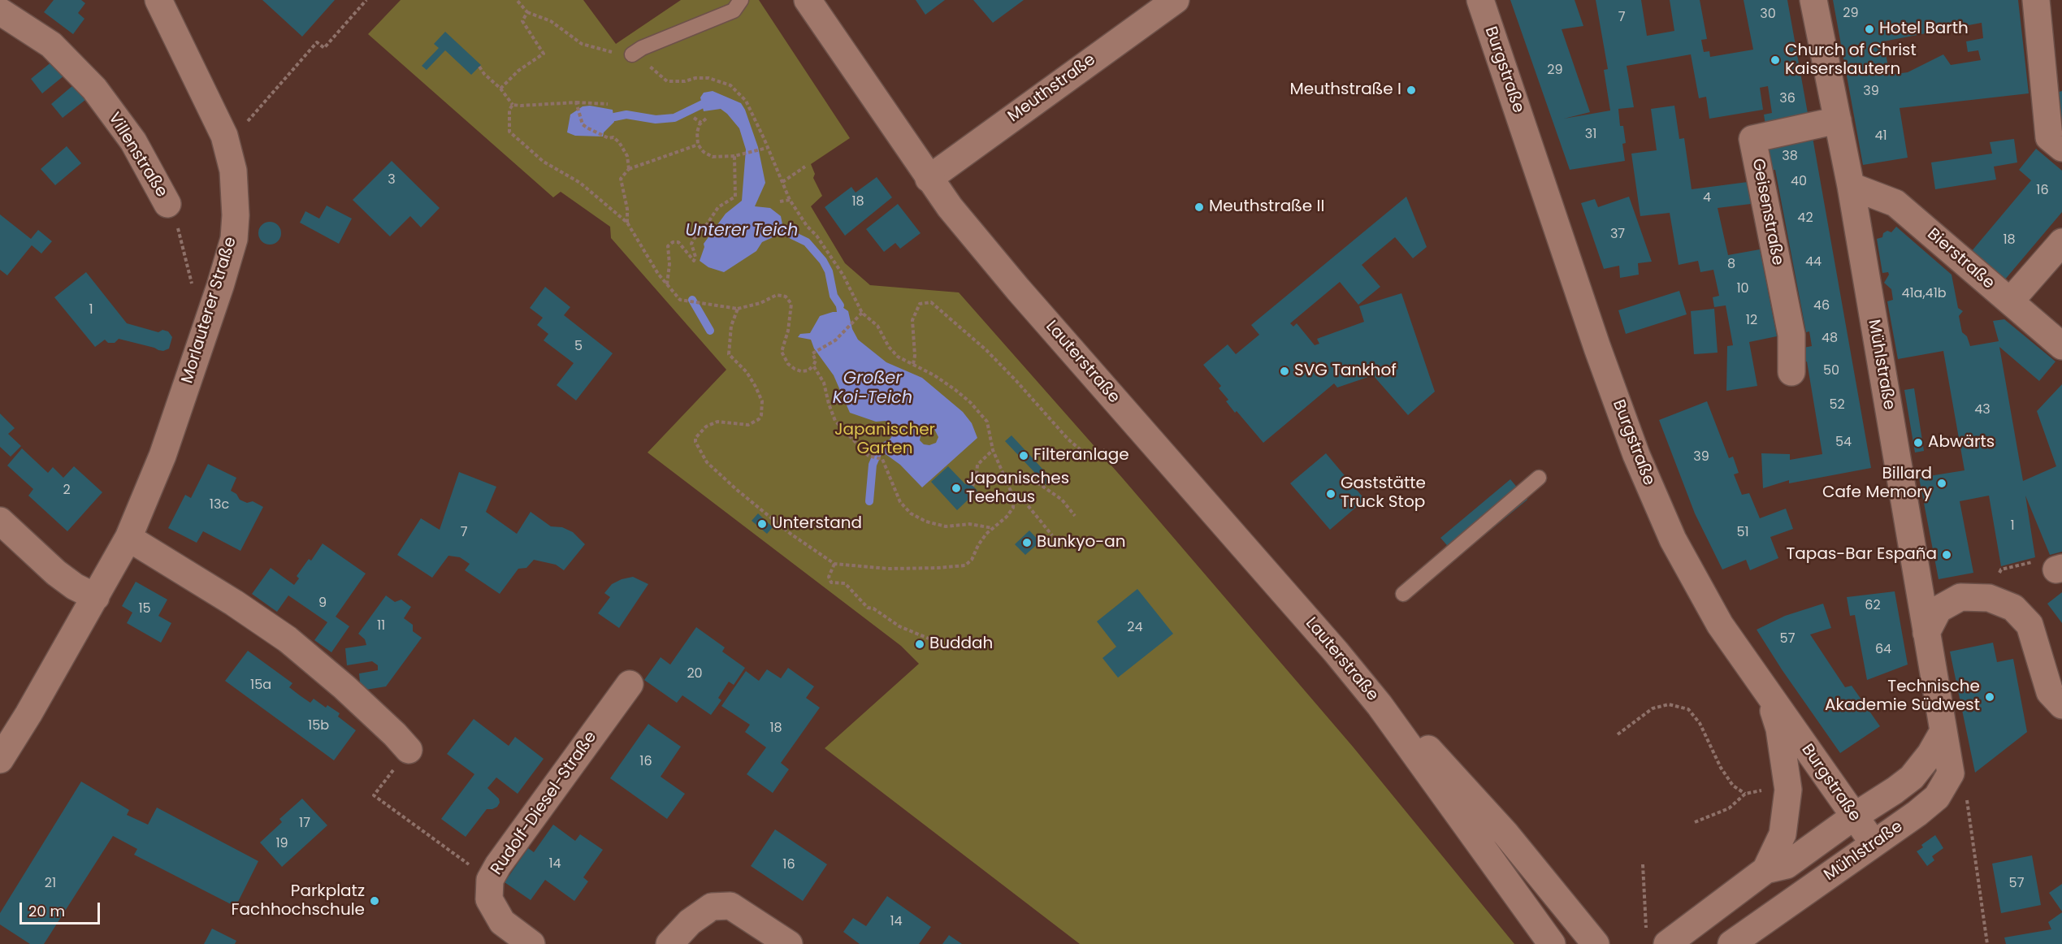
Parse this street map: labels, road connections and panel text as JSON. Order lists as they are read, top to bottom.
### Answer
{
  "streets": {
    "street": [
      "Burgstraße",
      "Meuthstraße",
      "Villenstraße",
      "Geisenstraße",
      "Bierstraße",
      "Morlauterer Straße",
      "Lauterstraße",
      "Mühlstraße",
      "Rudolf-Diesel-Straße"
    ]
  },
  "crossings": [
    ["Burgstraße", "Mühlstraße"],
    ["Meuthstraße", "Lauterstraße"],
    ["Geisenstraße", "Mühlstraße"],
    ["Bierstraße", "Mühlstraße"]
  ],
  "water": ["Unterer Teich", "Großer Koi-Teich"],
  "parks": ["Japanischer Garten"],
  "places": [
    "Hotel Barth",
    "Church of Christ Kaiserslautern",
    "Meuthstraße I",
    "Meuthstraße II",
    "SVG Tankhof",
    "Abwärts",
    "Filteranlage",
    "Billard Cafe Memory",
    "Japanisches Teehaus",
    "Gaststätte Truck Stop",
    "Unterstand",
    "Bunkyo-an",
    "Tapas-Bar España",
    "Buddah",
    "Technische Akademie Südwest",
    "Parkplatz Fachhochschule"
  ],
  "house_numbers": [
    "29",
    "30",
    "7",
    "29",
    "39",
    "36",
    "31",
    "41",
    "38",
    "3",
    "40",
    "16",
    "4",
    "18",
    "42",
    "37",
    "18",
    "44",
    "8",
    "10",
    "41a,41b",
    "46",
    "1",
    "12",
    "48",
    "5",
    "50",
    "52",
    "43",
    "54",
    "39",
    "2",
    "13c",
    "1",
    "7",
    "51",
    "9",
    "62",
    "15",
    "11",
    "24",
    "57",
    "64",
    "20",
    "15a",
    "15b",
    "18",
    "16",
    "17",
    "19",
    "14",
    "16",
    "21",
    "57",
    "14"
  ],
  "scale_bar": "20 m"
}
